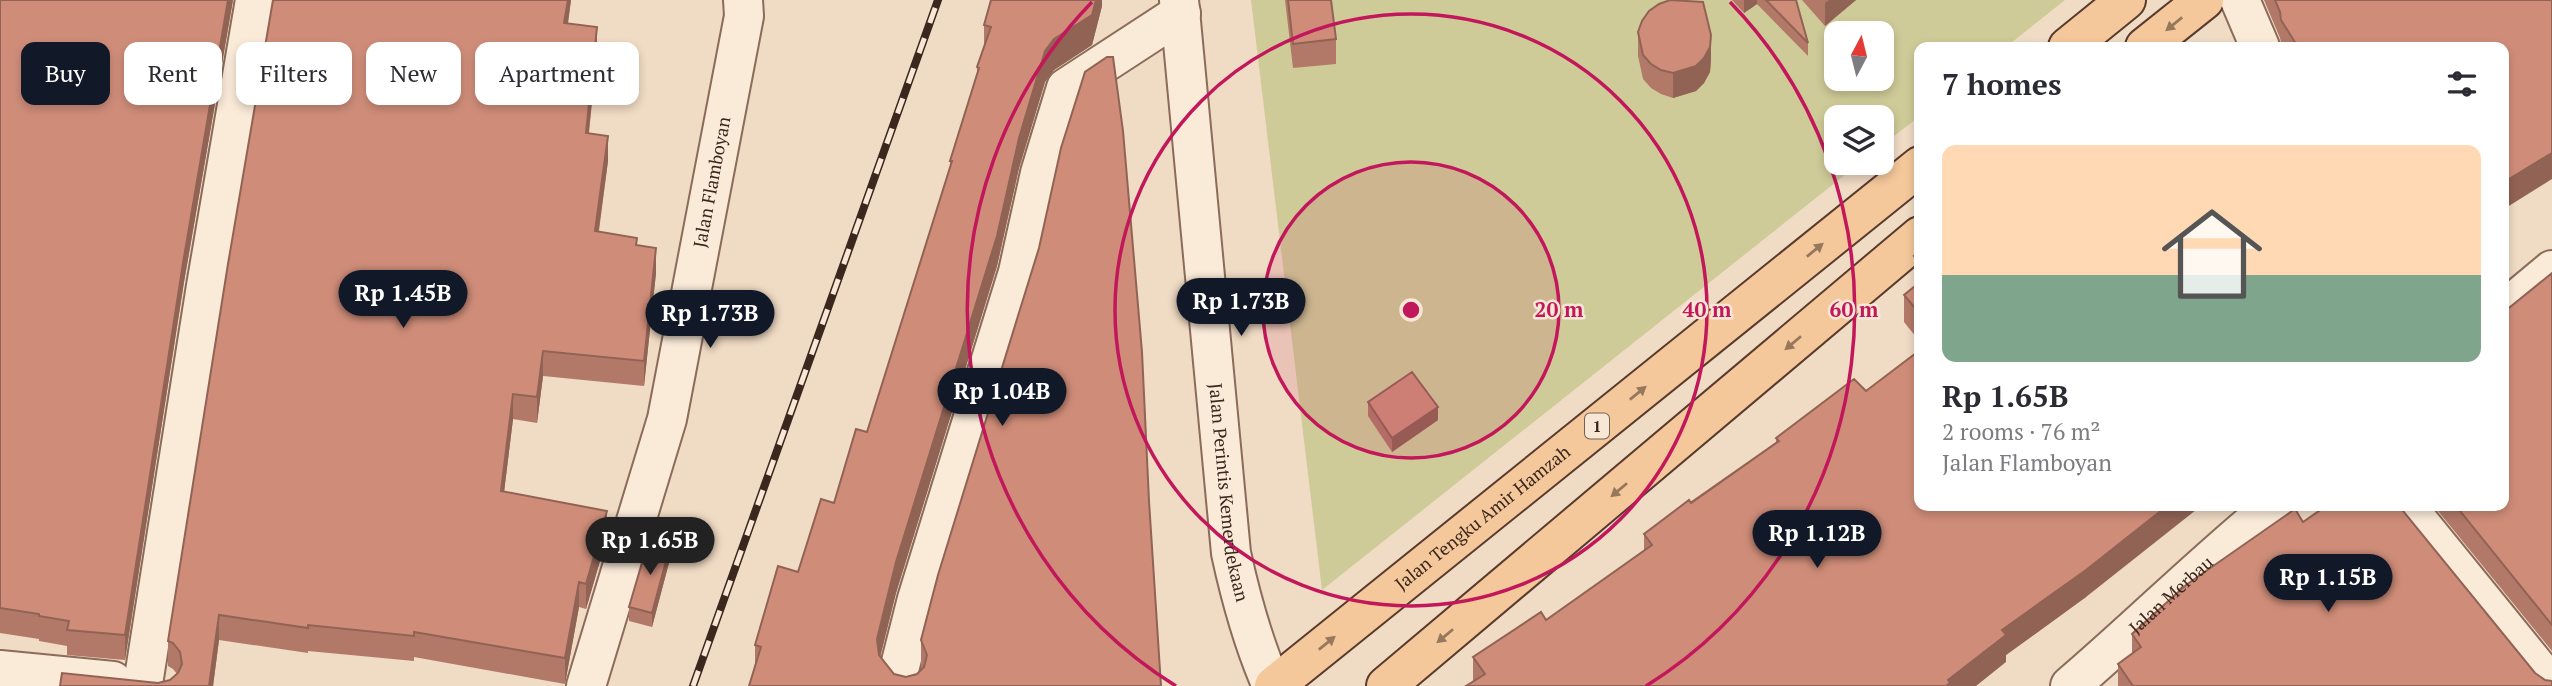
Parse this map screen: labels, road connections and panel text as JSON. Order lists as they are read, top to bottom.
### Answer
{
  "streets": {
    "main road": ["1", "Jalan Tengku Amir Hamzah"],
    "street": ["Jalan Flamboyan", "Jalan Perintis Kemerdekaan", "Jalan Merbau"]
  },
  "crossings": [
    ["Jalan Perintis Kemerdekaan", "Jalan Tengku Amir Hamzah"]
  ],
  "north": "top",
  "page": {
    "chip": [
      "Buy",
      "Rent",
      "Filters",
      "New",
      "Apartment"
    ],
    "heading": "7 homes",
    "list": [
      {
        "name": "Rp 1.65B",
        "note": "2 rooms · 76 m² · Jalan Flamboyan"
      }
    ],
    "price": [
      "Rp 1.45B",
      "Rp 1.73B",
      "Rp 1.73B",
      "Rp 1.04B",
      "Rp 1.12B",
      "Rp 1.65B",
      "Rp 1.15B"
    ]
  },
  "rings": ["20 m", "40 m", "60 m"]
}
